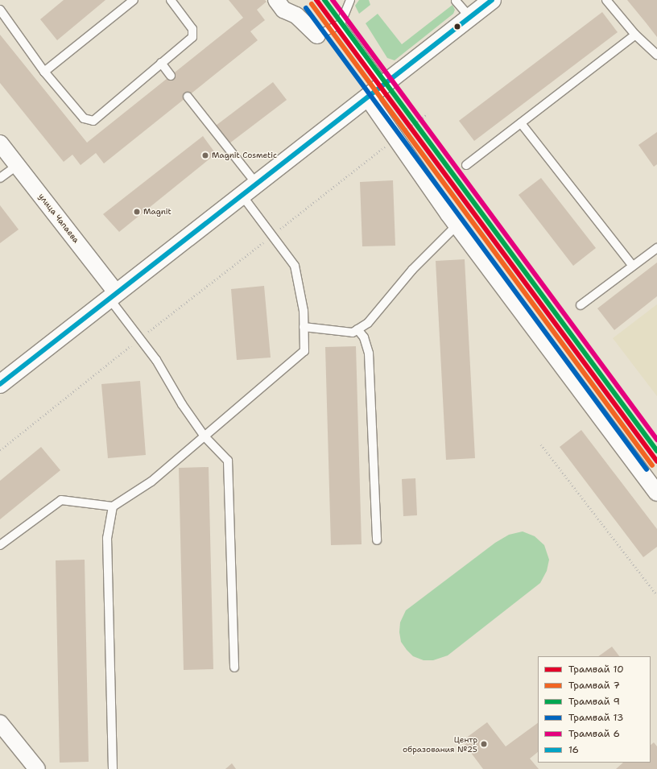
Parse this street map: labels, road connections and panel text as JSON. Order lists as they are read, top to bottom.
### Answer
{
  "streets": {
    "street": ["улица Чапаева"]
  },
  "places": ["Magnit Cosmetic", "Magnit", "Центр образования №25"],
  "lines": [
    "tram line 10",
    "tram line 9",
    "tram line 6",
    "transit line 16",
    "tram line 7",
    "tram line 13"
  ],
  "legend": [
    "Трамвай 10",
    "Трамвай 7",
    "Трамвай 9",
    "Трамвай 13",
    "Трамвай 6",
    "16"
  ]
}
